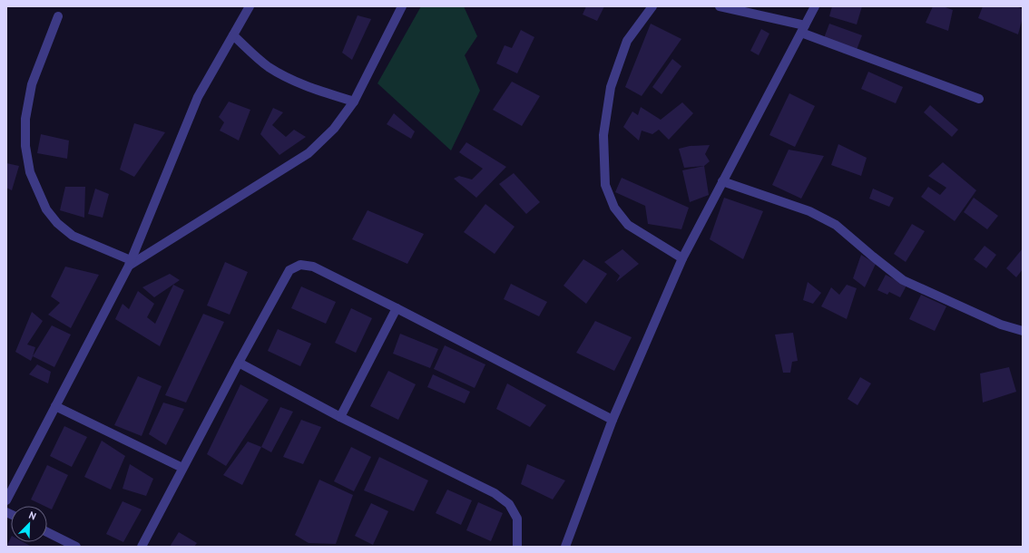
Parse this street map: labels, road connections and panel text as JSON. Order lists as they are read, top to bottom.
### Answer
{
  "north": "top right"
}
